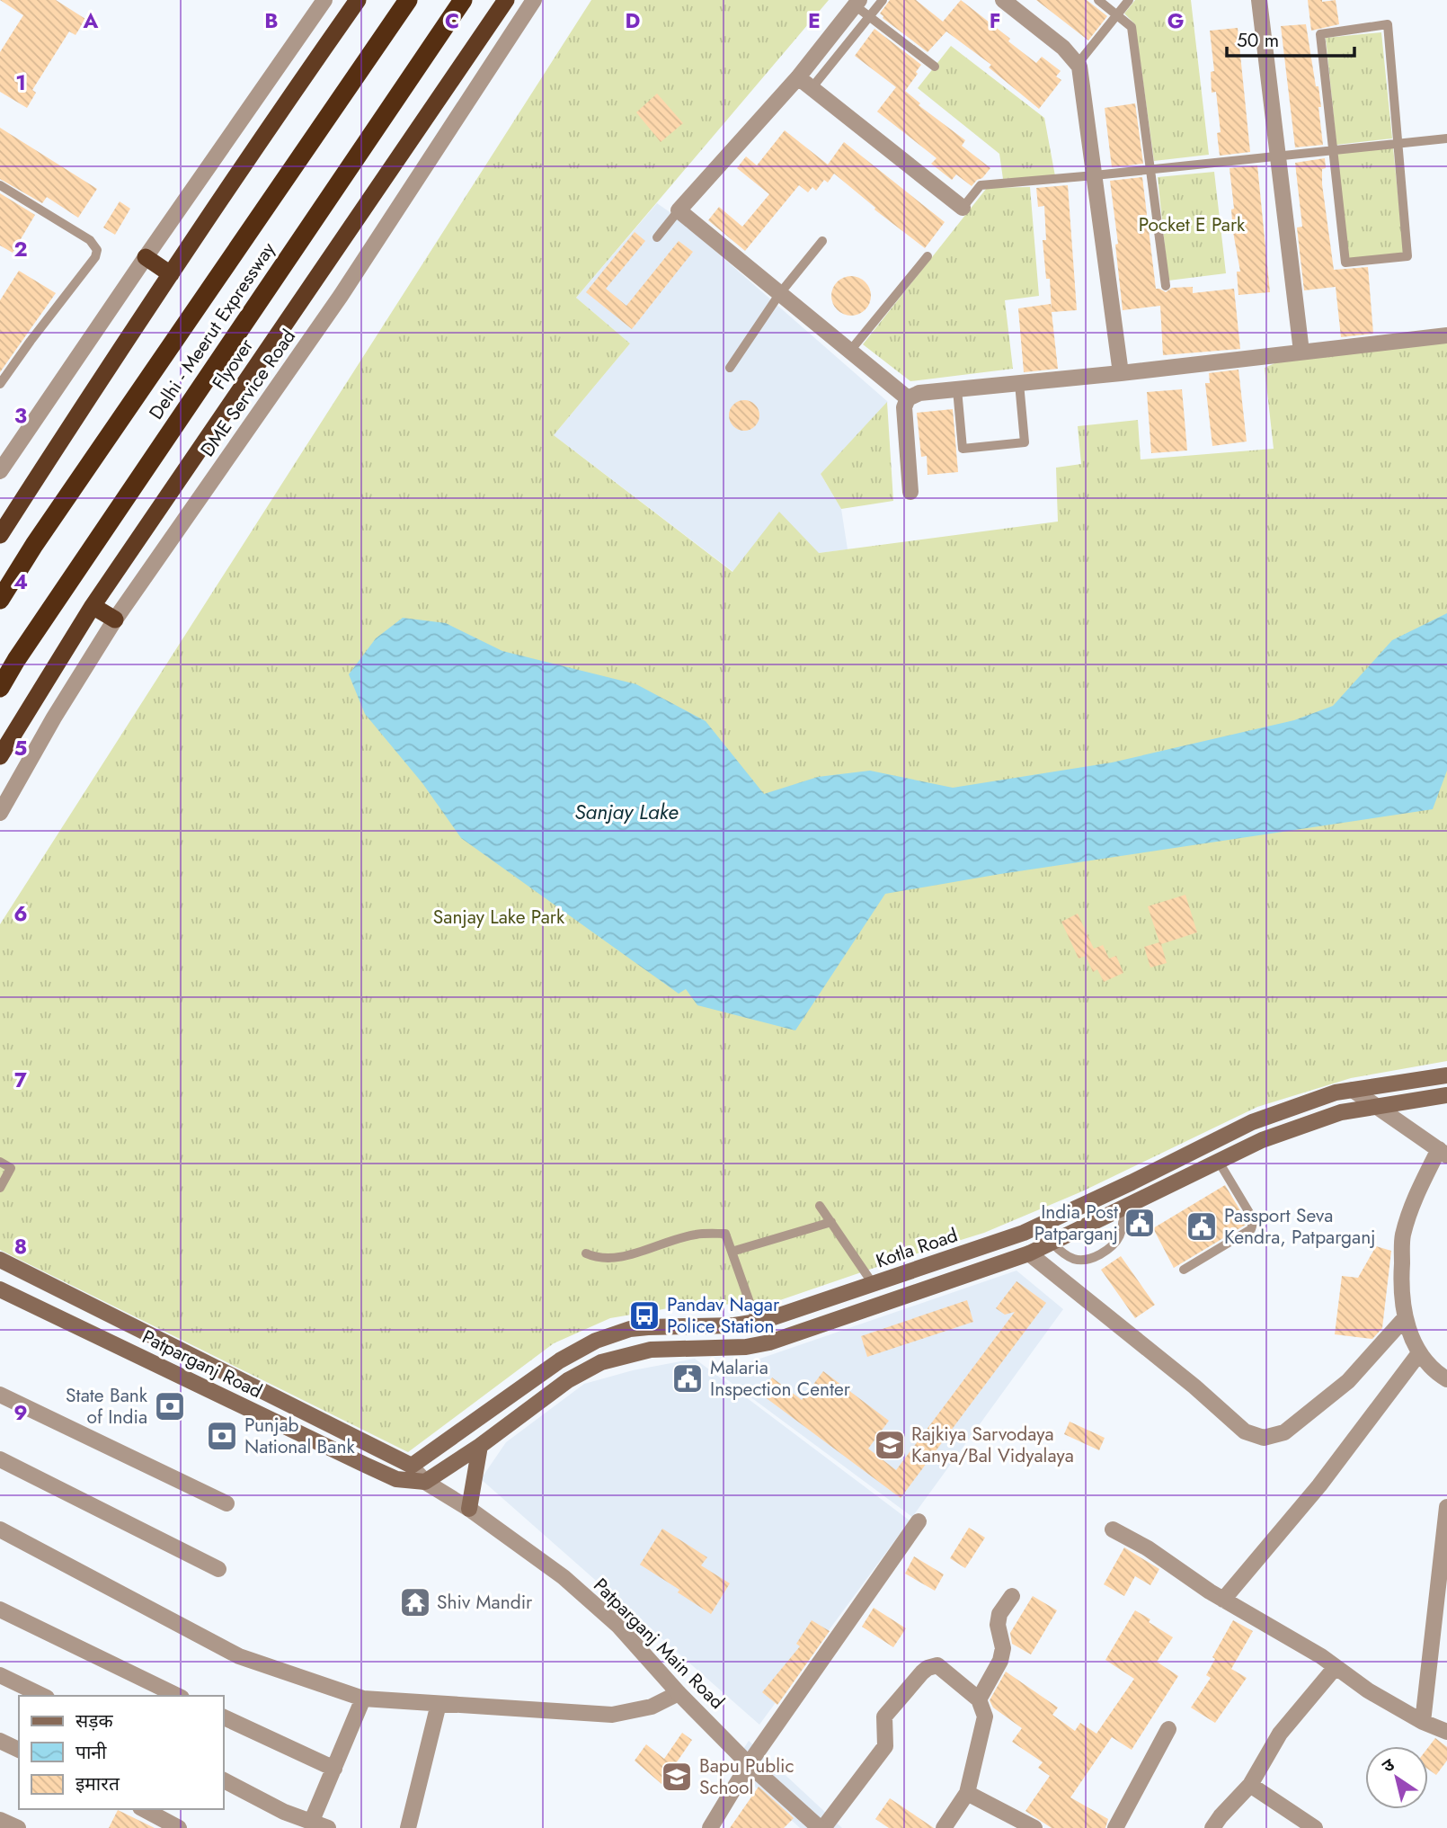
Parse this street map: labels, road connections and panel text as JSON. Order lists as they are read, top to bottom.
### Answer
{
  "streets": {
    "highway": ["Delhi - Meerut Expressway", "Flyover"],
    "main road": ["Kotla Road", "Patparganj Road"],
    "street": ["DME Service Road", "Patparganj Main Road"]
  },
  "crossings": [
    ["Kotla Road", "Patparganj Road"],
    ["Patparganj Road", "Patparganj Main Road"]
  ],
  "water": ["Sanjay Lake"],
  "parks": ["Pocket E Park", "Sanjay Lake Park"],
  "places": {
    "public building": ["India Post Patparganj", "Passport Seva Kendra, Patparganj", "Malaria Inspection Center"],
    "bus stop": ["Pandav Nagar Police Station"],
    "bank": ["State Bank of India", "Punjab National Bank"],
    "school or university": ["Rajkiya Sarvodaya Kanya/Bal Vidyalaya", "Bapu Public School"],
    "temple": ["Shiv Mandir"]
  },
  "legend": ["सड़क", "पानी", "इमारत"],
  "scale_bar": "50 m",
  "north": "top left",
  "grid": {
    "columns": [
      "A",
      "B",
      "C",
      "D",
      "E",
      "F",
      "G"
    ],
    "rows": [
      "1",
      "2",
      "3",
      "4",
      "5",
      "6",
      "7",
      "8",
      "9"
    ]
  }
}
